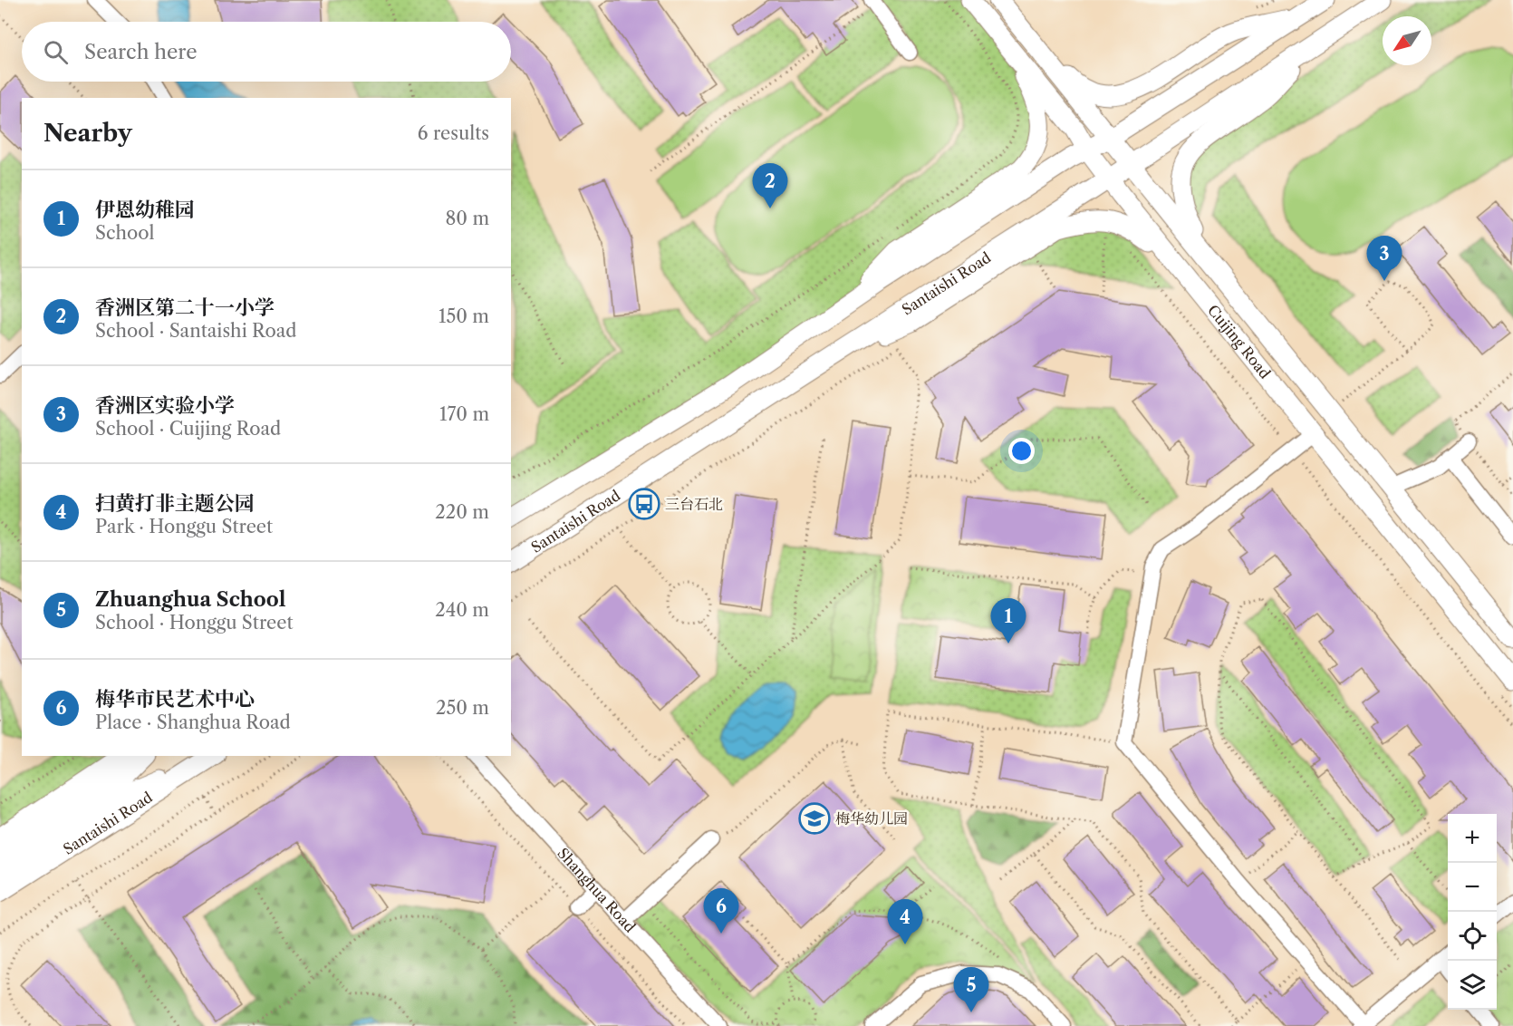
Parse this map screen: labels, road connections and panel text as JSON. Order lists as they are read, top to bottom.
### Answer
{
  "streets": {
    "main road": ["Santaishi Road", "Cuijing Road"],
    "street": ["Shanghua Road"]
  },
  "crossings": [
    ["Santaishi Road", "Cuijing Road"]
  ],
  "places": {
    "bus stop": ["三台石北"],
    "school or university": ["梅华幼儿园"]
  },
  "north": "bottom left",
  "page": {
    "search": "Search here",
    "heading": ["Nearby", "6 results"],
    "pins": [
      "2",
      "3",
      "1",
      "6",
      "4",
      "5"
    ],
    "list": [
      {
        "mark": "1",
        "name": "伊恩幼稚园",
        "note": "School",
        "value": "80 m"
      },
      {
        "mark": "2",
        "name": "香洲区第二十一小学",
        "note": "School · Santaishi Road",
        "value": "150 m"
      },
      {
        "mark": "3",
        "name": "香洲区实验小学",
        "note": "School · Cuijing Road",
        "value": "170 m"
      },
      {
        "mark": "4",
        "name": "扫黄打非主题公园",
        "note": "Park · Honggu Street",
        "value": "220 m"
      },
      {
        "mark": "5",
        "name": "Zhuanghua School",
        "note": "School · Honggu Street",
        "value": "240 m"
      },
      {
        "mark": "6",
        "name": "梅华市民艺术中心",
        "note": "Place · Shanghua Road",
        "value": "250 m"
      }
    ],
    "map_buttons": ["+", "−"]
  }
}
